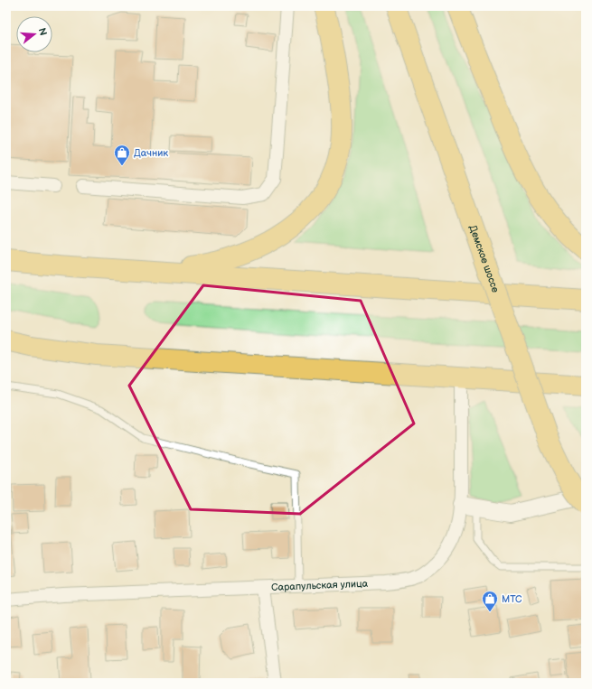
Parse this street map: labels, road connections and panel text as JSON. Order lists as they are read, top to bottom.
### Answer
{
  "streets": {
    "main road": ["Демское шоссе"],
    "street": ["Сарапульская улица"]
  },
  "places": {
    "shop": ["Дачник", "МТС"]
  },
  "north": "right"
}
